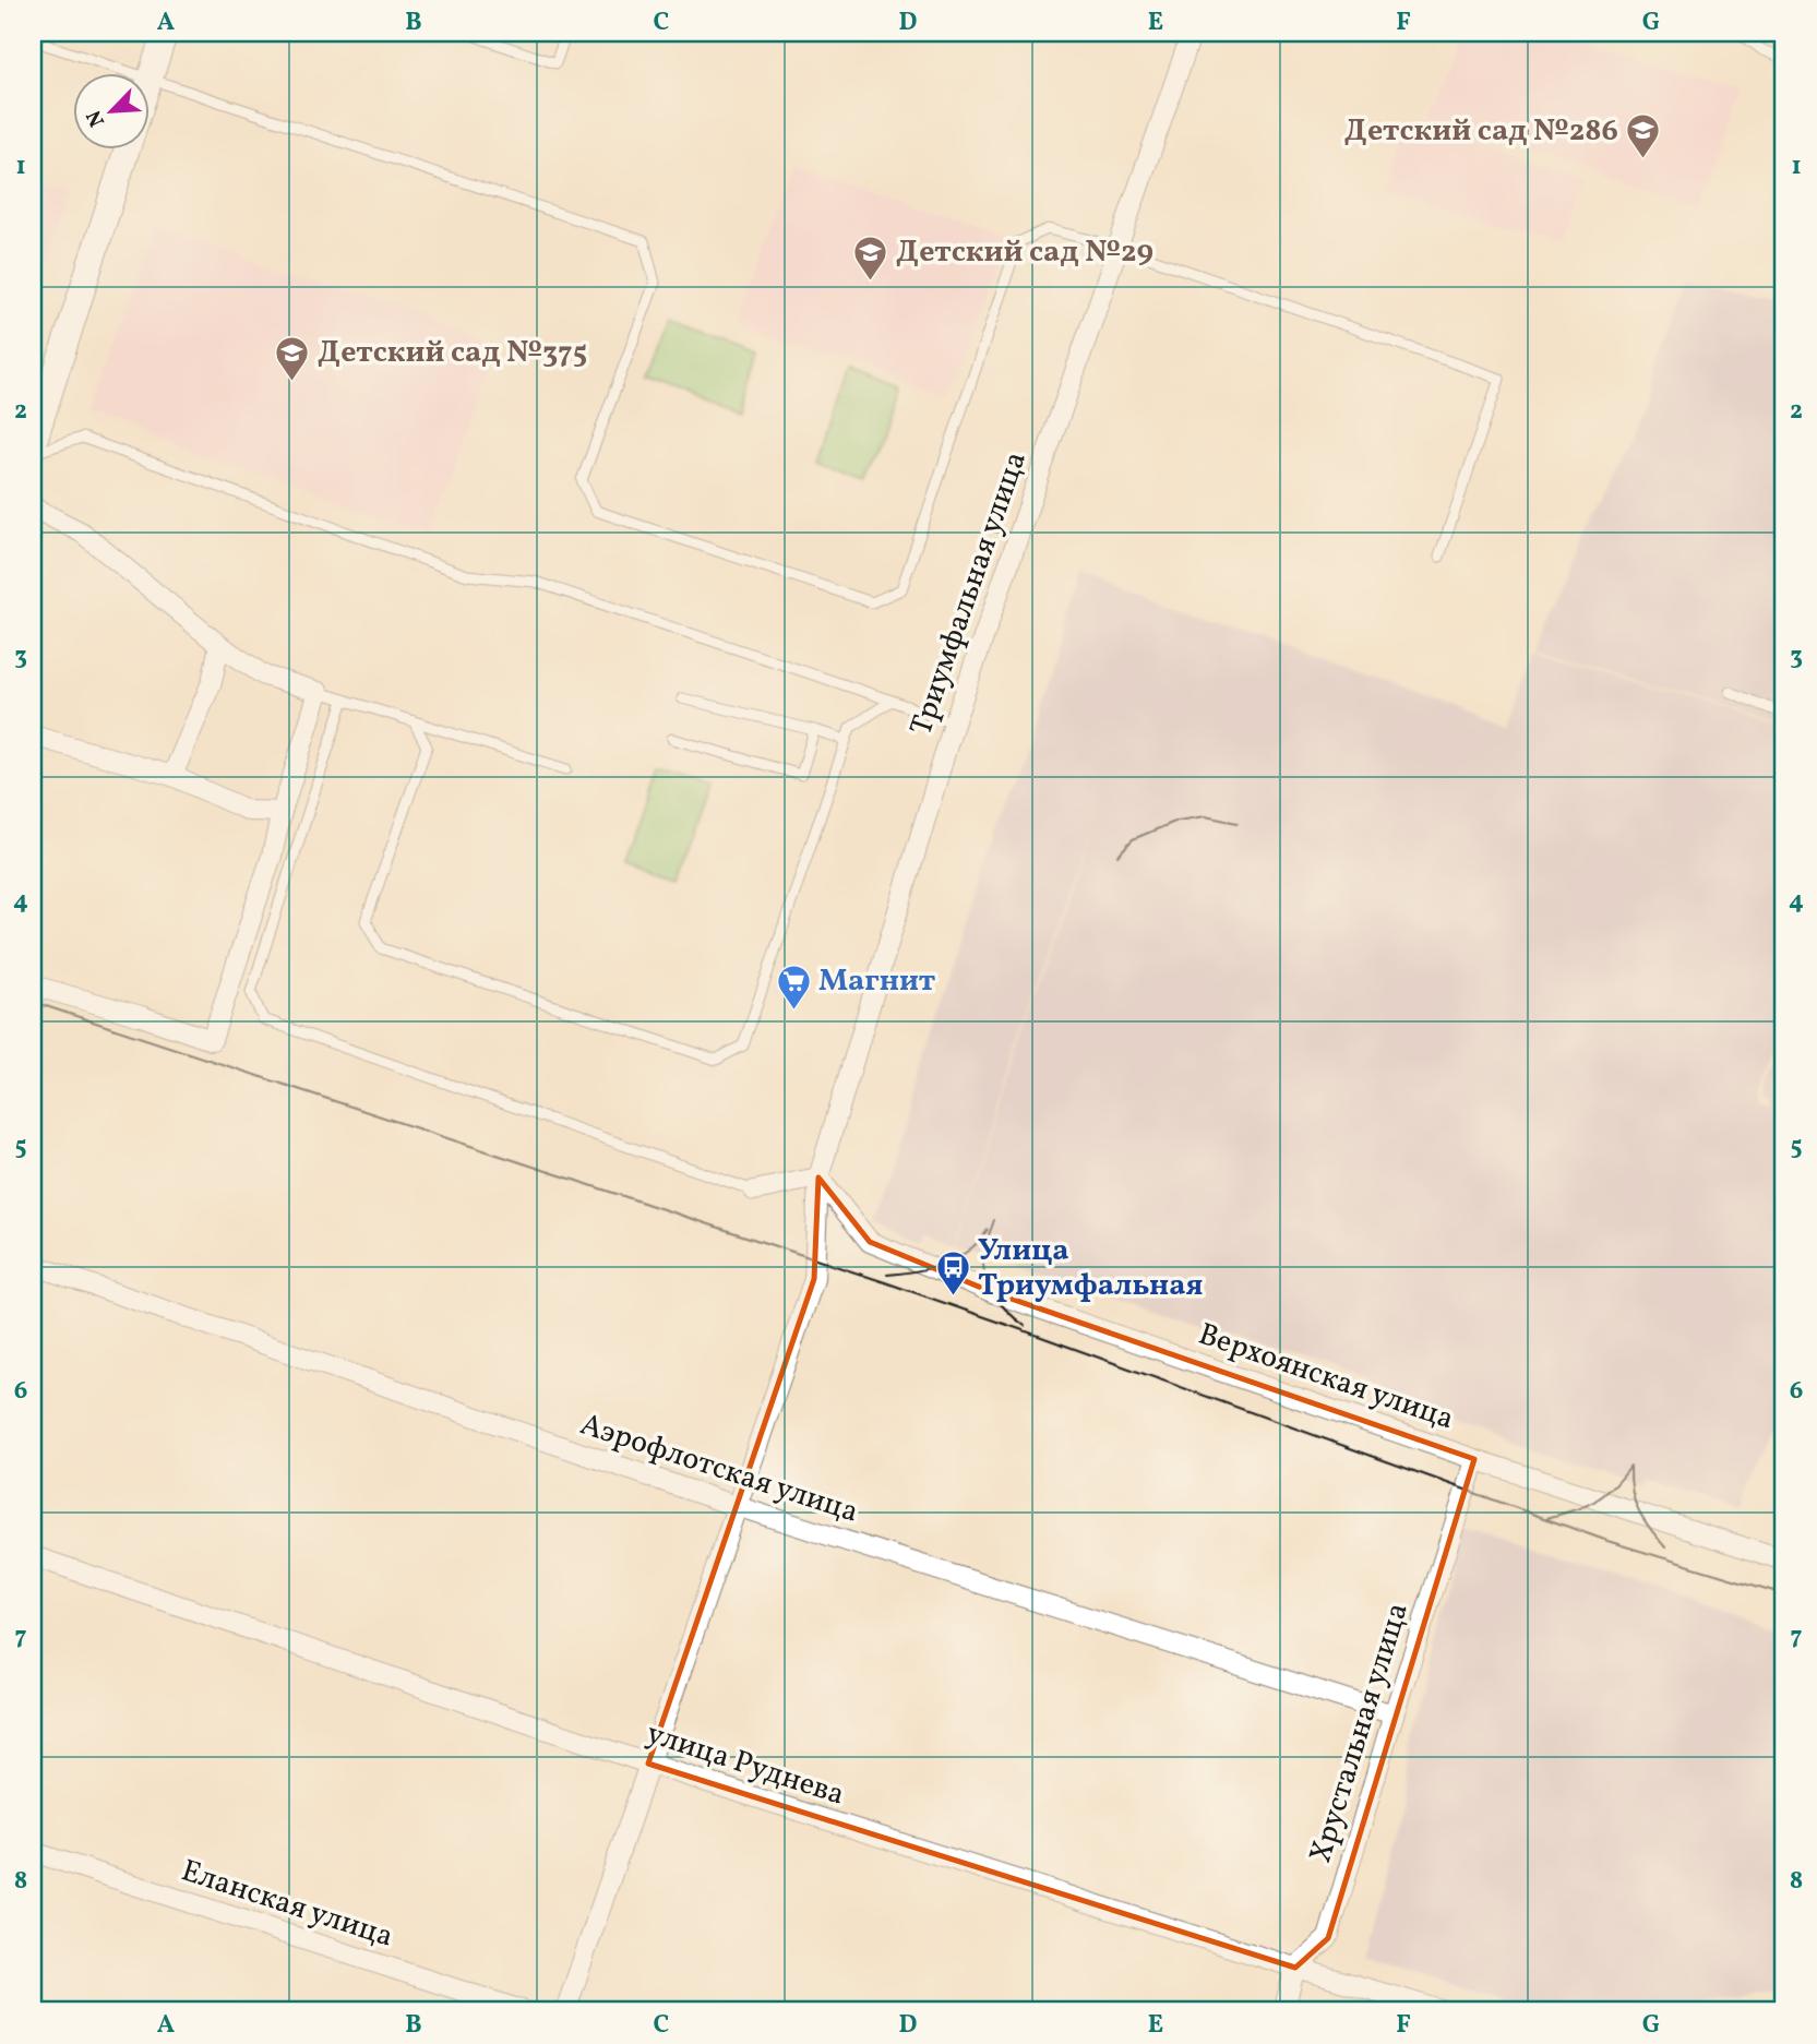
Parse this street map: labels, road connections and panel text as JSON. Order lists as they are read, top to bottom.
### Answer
{
  "streets": {
    "street": [
      "Триумфальная улица",
      "Верхоянская улица",
      "Аэрофлотская улица",
      "Хрустальная улица",
      "улица Руднева",
      "Еланская улица"
    ]
  },
  "crossings": [
    ["Триумфальная улица", "Верхоянская улица"],
    ["Триумфальная улица", "Аэрофлотская улица"],
    ["Триумфальная улица", "улица Руднева"],
    ["Верхоянская улица", "Хрустальная улица"],
    ["Аэрофлотская улица", "Хрустальная улица"],
    ["Хрустальная улица", "улица Руднева"]
  ],
  "places": {
    "school or university": ["Детский сад №286", "Детский сад №29", "Детский сад №375"],
    "supermarket": ["Магнит"],
    "bus stop": ["Улица Триумфальная"]
  },
  "north": "bottom left",
  "grid": {
    "columns": [
      "A",
      "B",
      "C",
      "D",
      "E",
      "F",
      "G"
    ],
    "rows": [
      "1",
      "2",
      "3",
      "4",
      "5",
      "6",
      "7",
      "8"
    ]
  }
}
